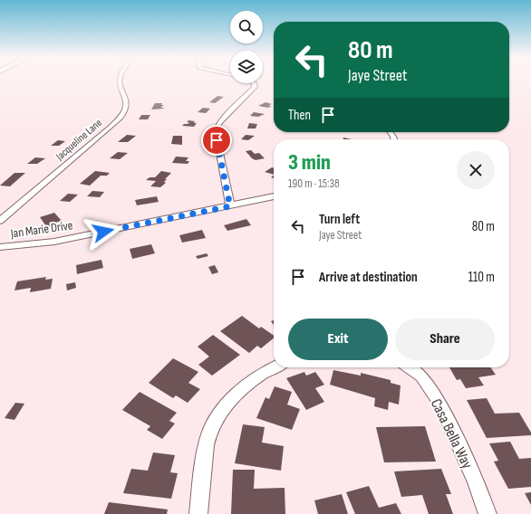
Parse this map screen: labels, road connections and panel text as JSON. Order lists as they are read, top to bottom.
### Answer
{
  "streets": {
    "street": ["Jacqueline Lane", "Jan Marie Drive", "Casa Bella Way"]
  },
  "page": {
    "turn": ["80 m", "Jaye Street"],
    "then": "Then",
    "heading": ["3 min", "190 m · 15:38"],
    "list": [
      {
        "name": "Turn left",
        "note": "Jaye Street",
        "value": "80 m"
      },
      {
        "name": "Arrive at destination",
        "value": "110 m"
      }
    ],
    "buttons": ["Exit", "Share"]
  }
}
